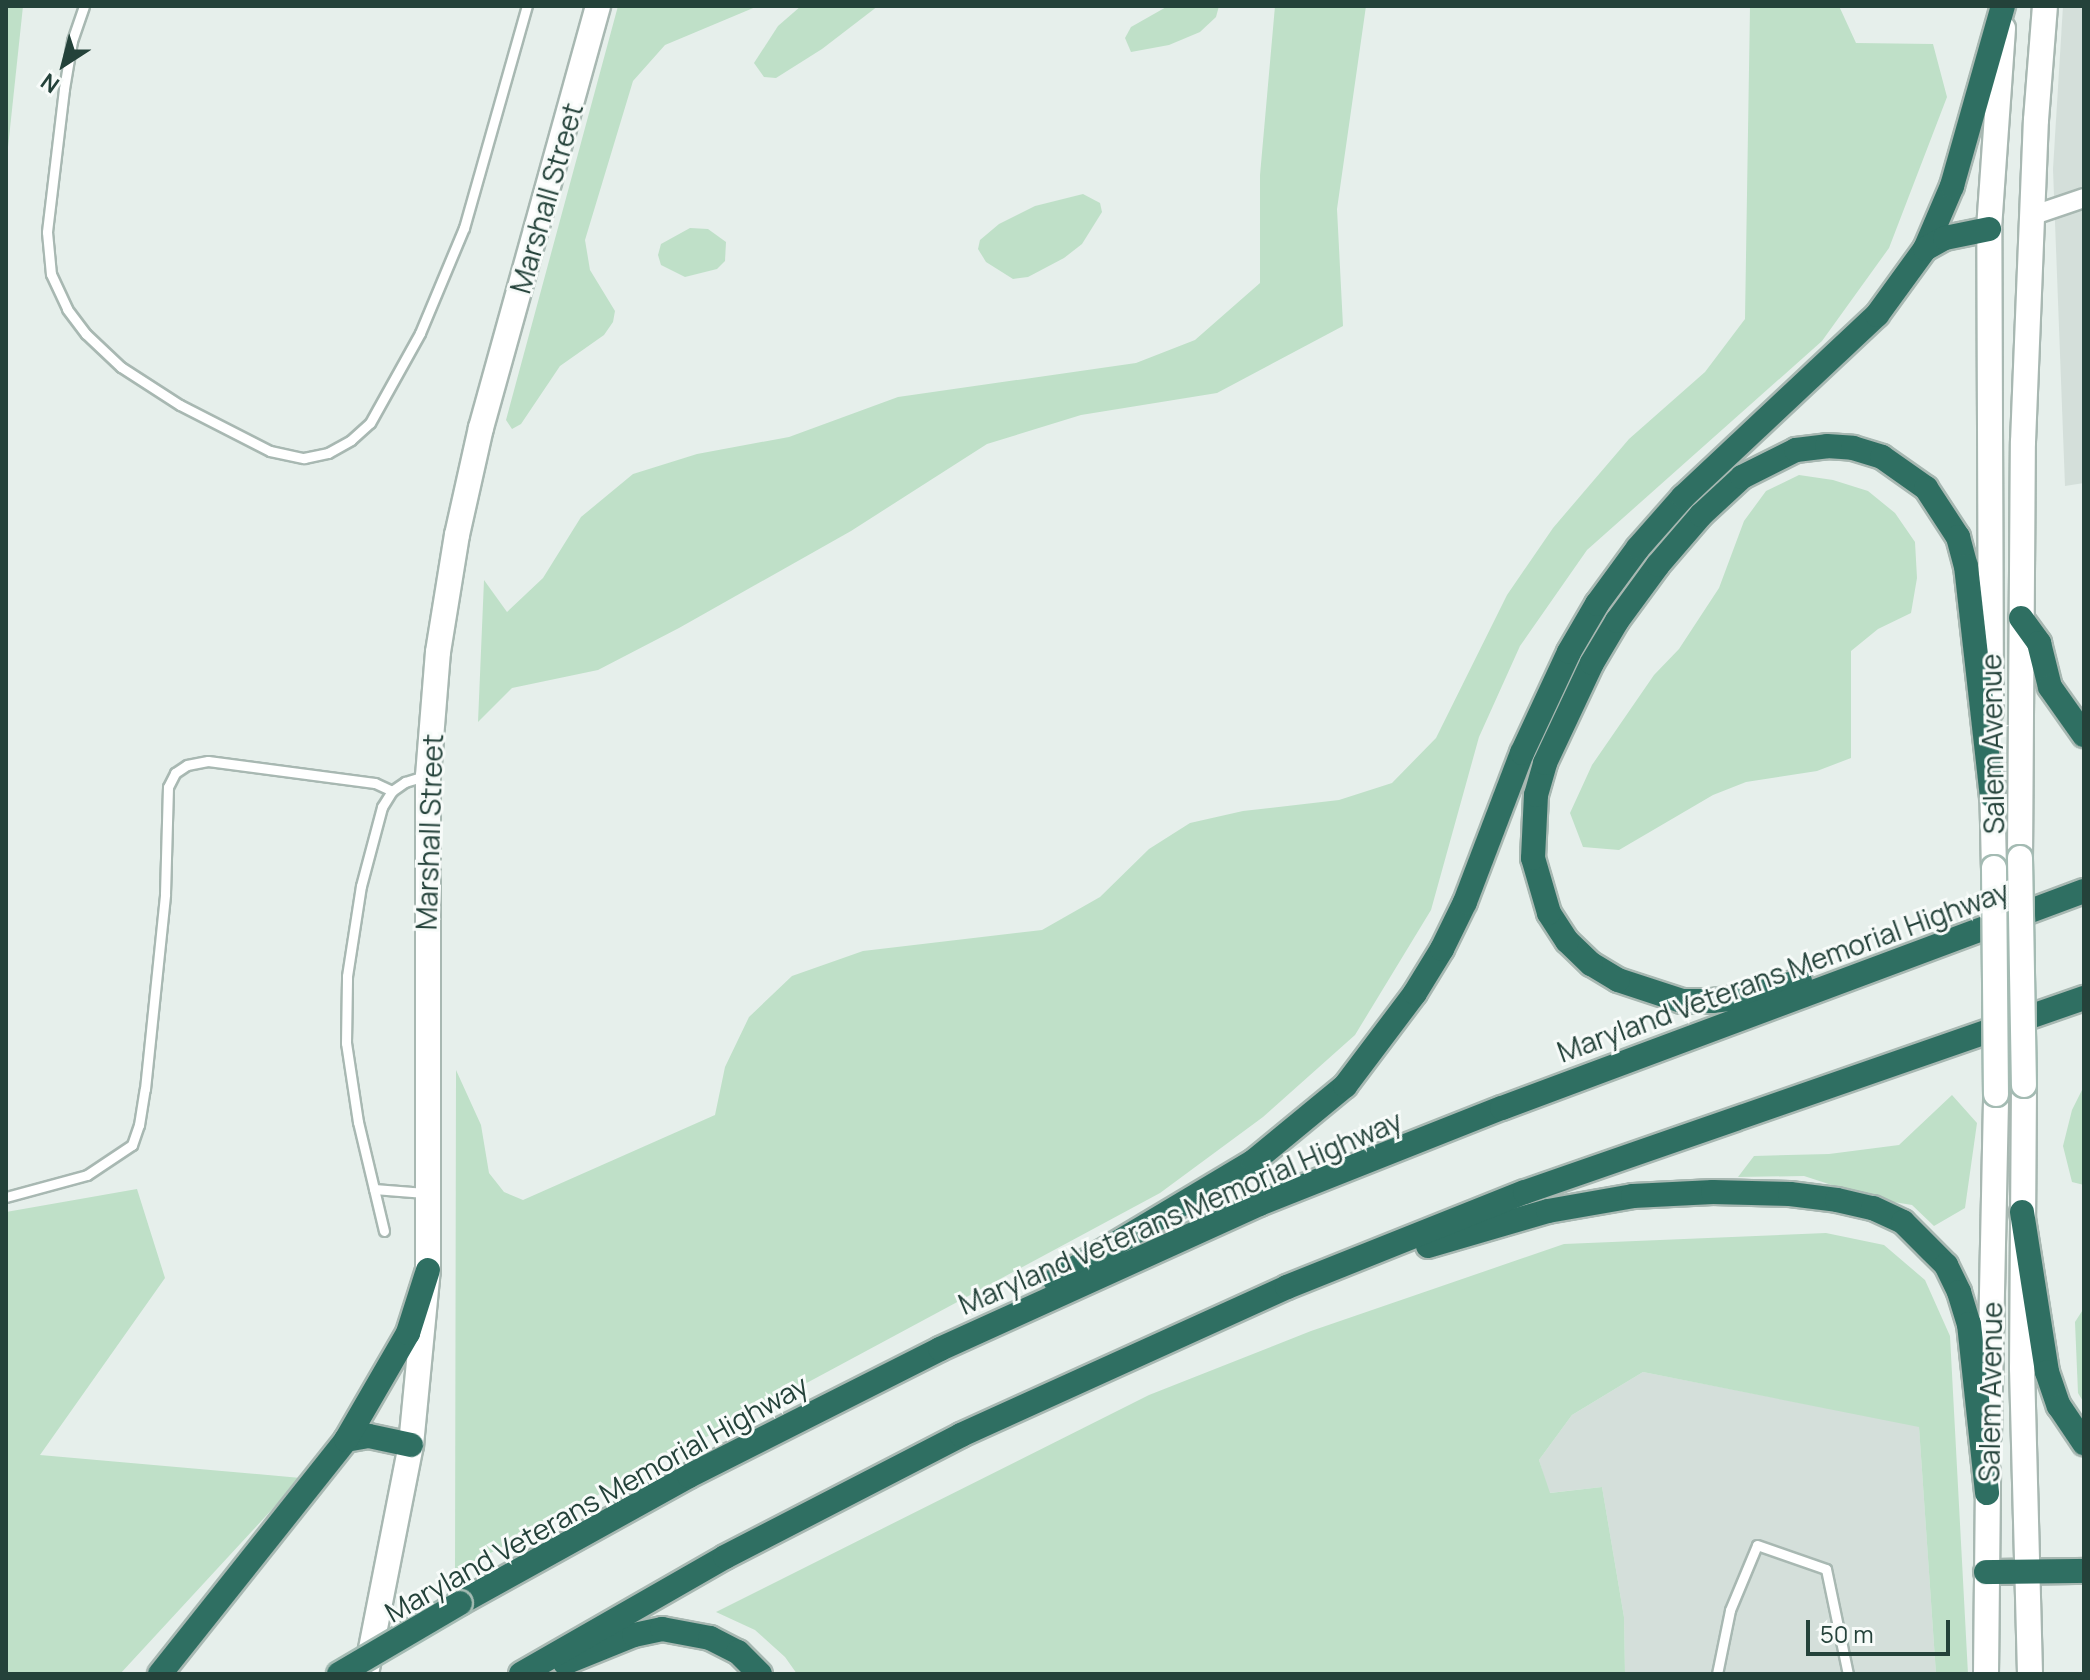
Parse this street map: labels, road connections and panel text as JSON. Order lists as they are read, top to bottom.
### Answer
{
  "streets": {
    "highway": ["Maryland Veterans Memorial Highway"],
    "main road": ["Marshall Street", "Salem Avenue"]
  },
  "scale_bar": "50 m",
  "north": "bottom left"
}
